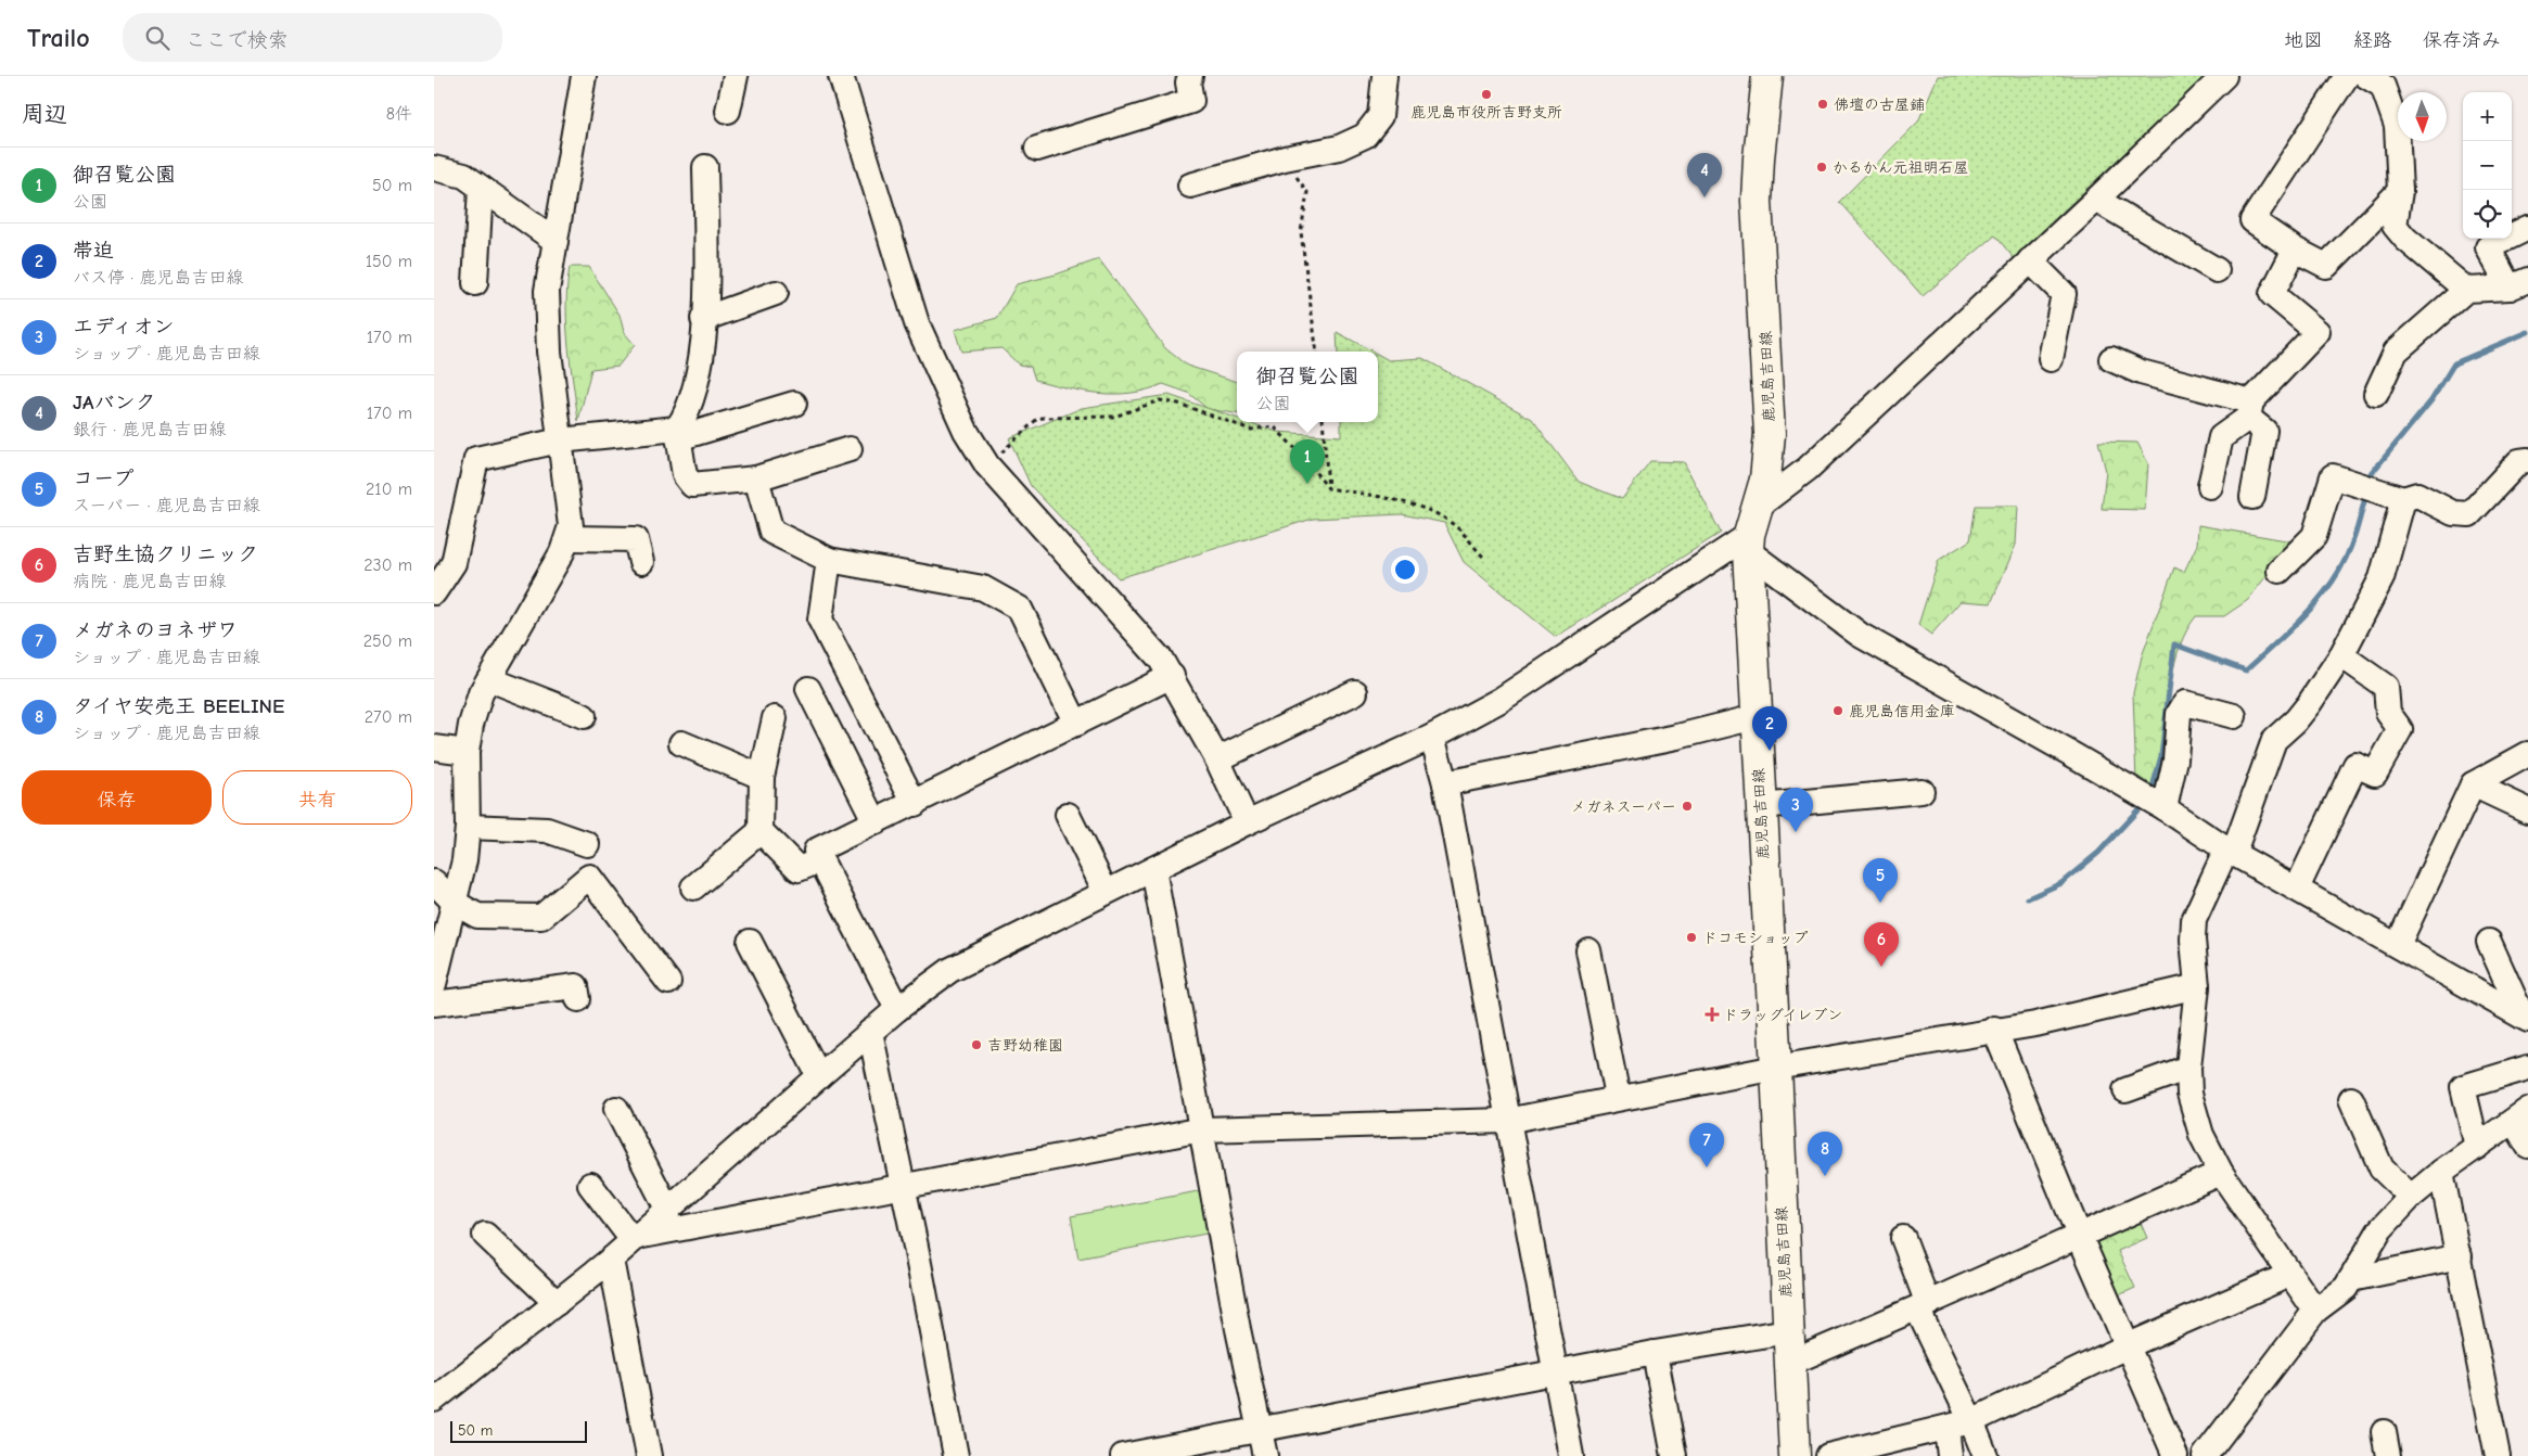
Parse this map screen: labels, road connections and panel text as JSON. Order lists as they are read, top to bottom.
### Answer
{
  "streets": {
    "main road": ["鹿児島吉田線"]
  },
  "places": {
    "other": [
      "鹿児島市役所吉野支所",
      "佛壇の古屋鋪",
      "かるかん元祖明石屋",
      "鹿児島信用金庫",
      "メガネスーパー",
      "ドコモショップ",
      "吉野幼稚園"
    ],
    "health": ["ドラッグイレブン"]
  },
  "scale_bar": "50 m",
  "north": "bottom",
  "page": {
    "header": "Trailo",
    "search": "ここで検索",
    "nav": ["地図", "経路", "保存済み"],
    "heading": ["周辺", "8件"],
    "map_buttons": ["+", "−"],
    "list": [
      {
        "mark": "1",
        "name": "御召覧公園",
        "note": "公園",
        "value": "50 m"
      },
      {
        "mark": "2",
        "name": "帯迫",
        "note": "バス停 · 鹿児島吉田線",
        "value": "150 m"
      },
      {
        "mark": "3",
        "name": "エディオン",
        "note": "ショップ · 鹿児島吉田線",
        "value": "170 m"
      },
      {
        "mark": "4",
        "name": "JAバンク",
        "note": "銀行 · 鹿児島吉田線",
        "value": "170 m"
      },
      {
        "mark": "5",
        "name": "コープ",
        "note": "スーパー · 鹿児島吉田線",
        "value": "210 m"
      },
      {
        "mark": "6",
        "name": "吉野生協クリニック",
        "note": "病院 · 鹿児島吉田線",
        "value": "230 m"
      },
      {
        "mark": "7",
        "name": "メガネのヨネザワ",
        "note": "ショップ · 鹿児島吉田線",
        "value": "250 m"
      },
      {
        "mark": "8",
        "name": "タイヤ安売王 BEELINE",
        "note": "ショップ · 鹿児島吉田線",
        "value": "270 m"
      }
    ],
    "pins": [
      "4",
      "1",
      "2",
      "3",
      "5",
      "6",
      "7",
      "8"
    ],
    "popup": ["御召覧公園", "公園"],
    "buttons": ["保存", "共有"],
    "scale": "50 m"
  }
}
